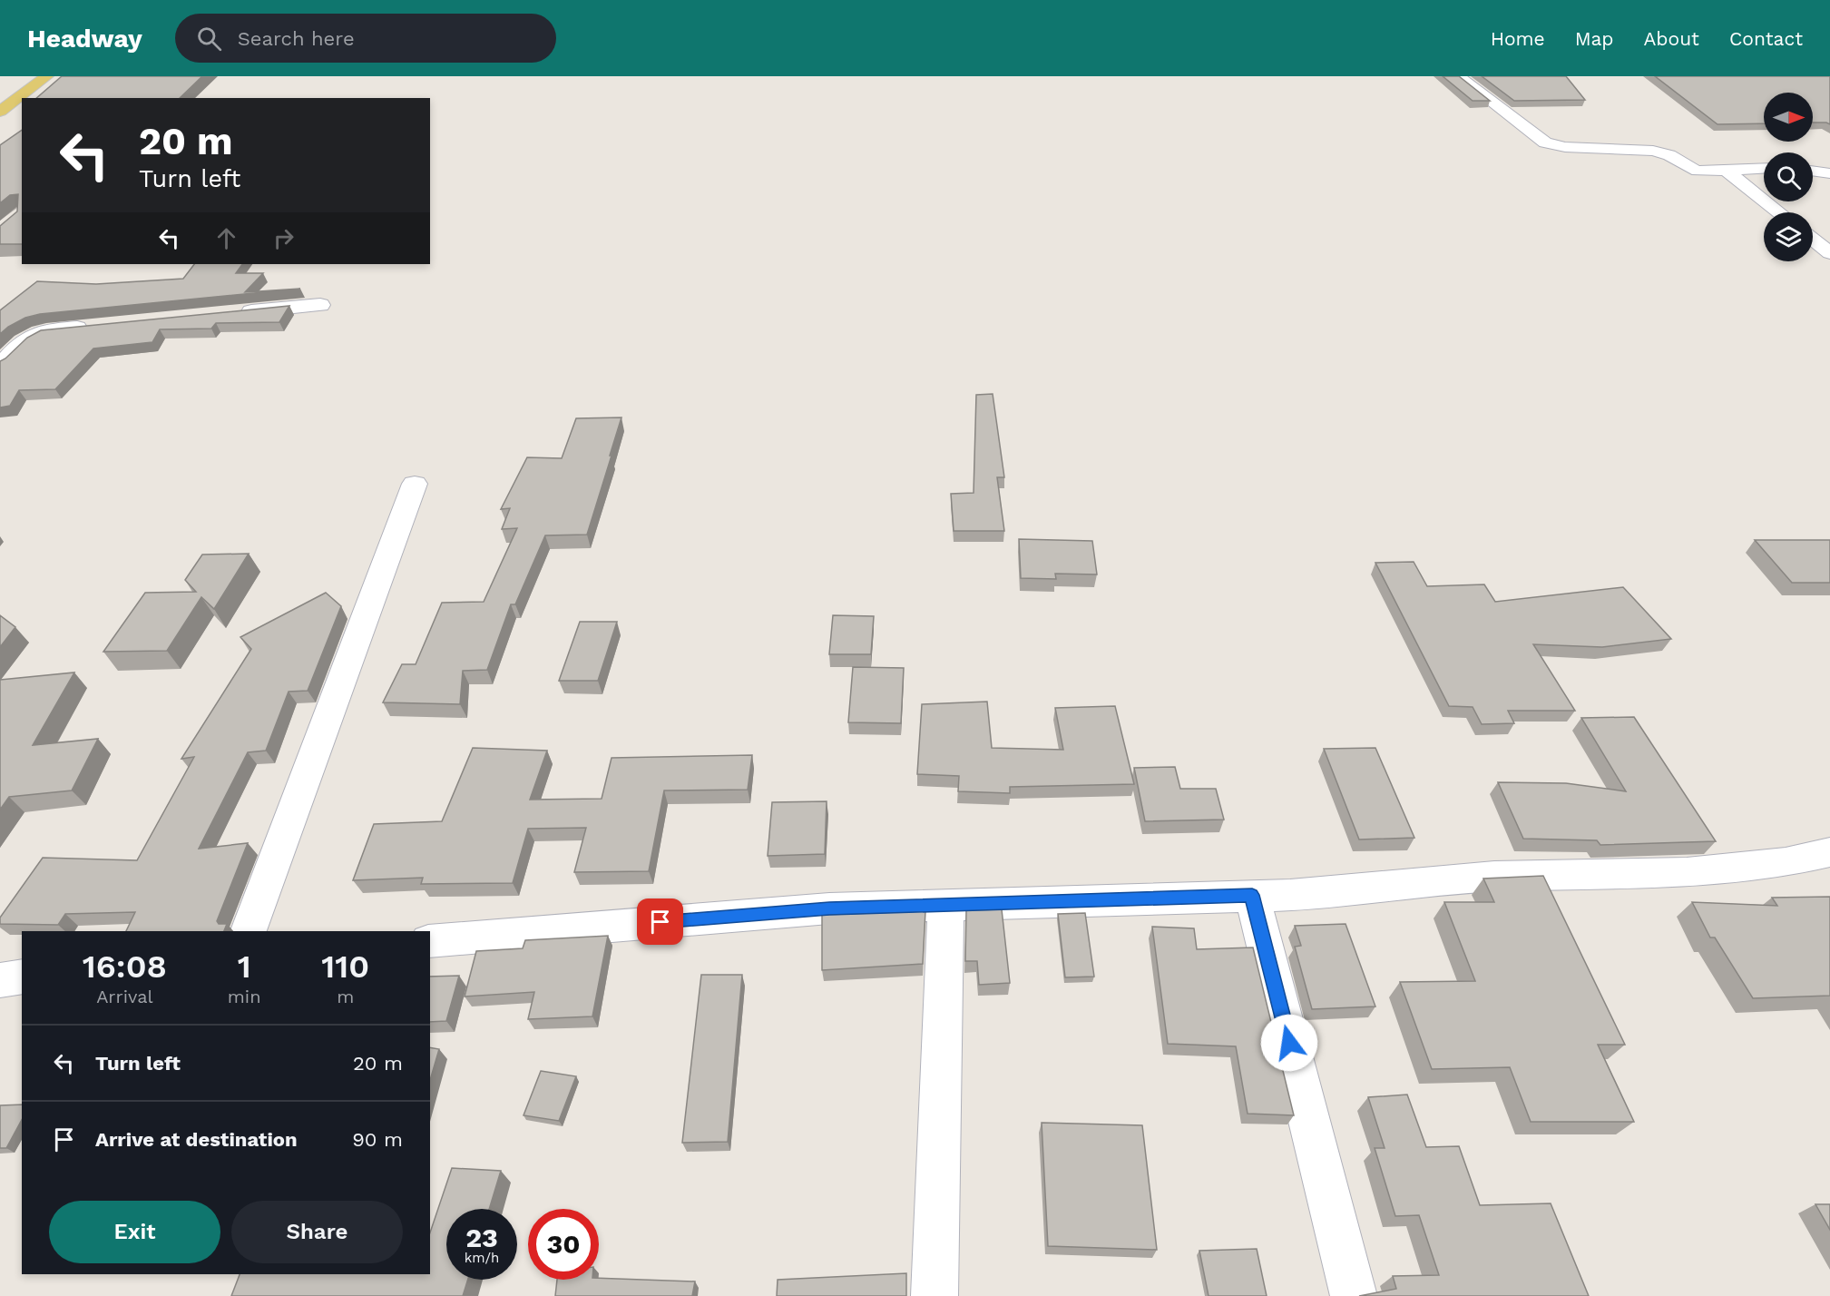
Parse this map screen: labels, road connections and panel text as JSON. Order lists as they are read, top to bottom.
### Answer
{
  "north": "right",
  "page": {
    "header": "Headway",
    "search": "Search here",
    "nav": [
      "Home",
      "Map",
      "About",
      "Contact"
    ],
    "turn": ["20 m", "Turn left"],
    "eta": [
      "16:08",
      "Arrival",
      "1",
      "min",
      "110",
      "m"
    ],
    "list": [
      {
        "name": "Turn left",
        "value": "20 m"
      },
      {
        "name": "Arrive at destination",
        "value": "90 m"
      }
    ],
    "buttons": ["Exit", "Share"],
    "speed": "23 km/h",
    "limit": "30"
  }
}
